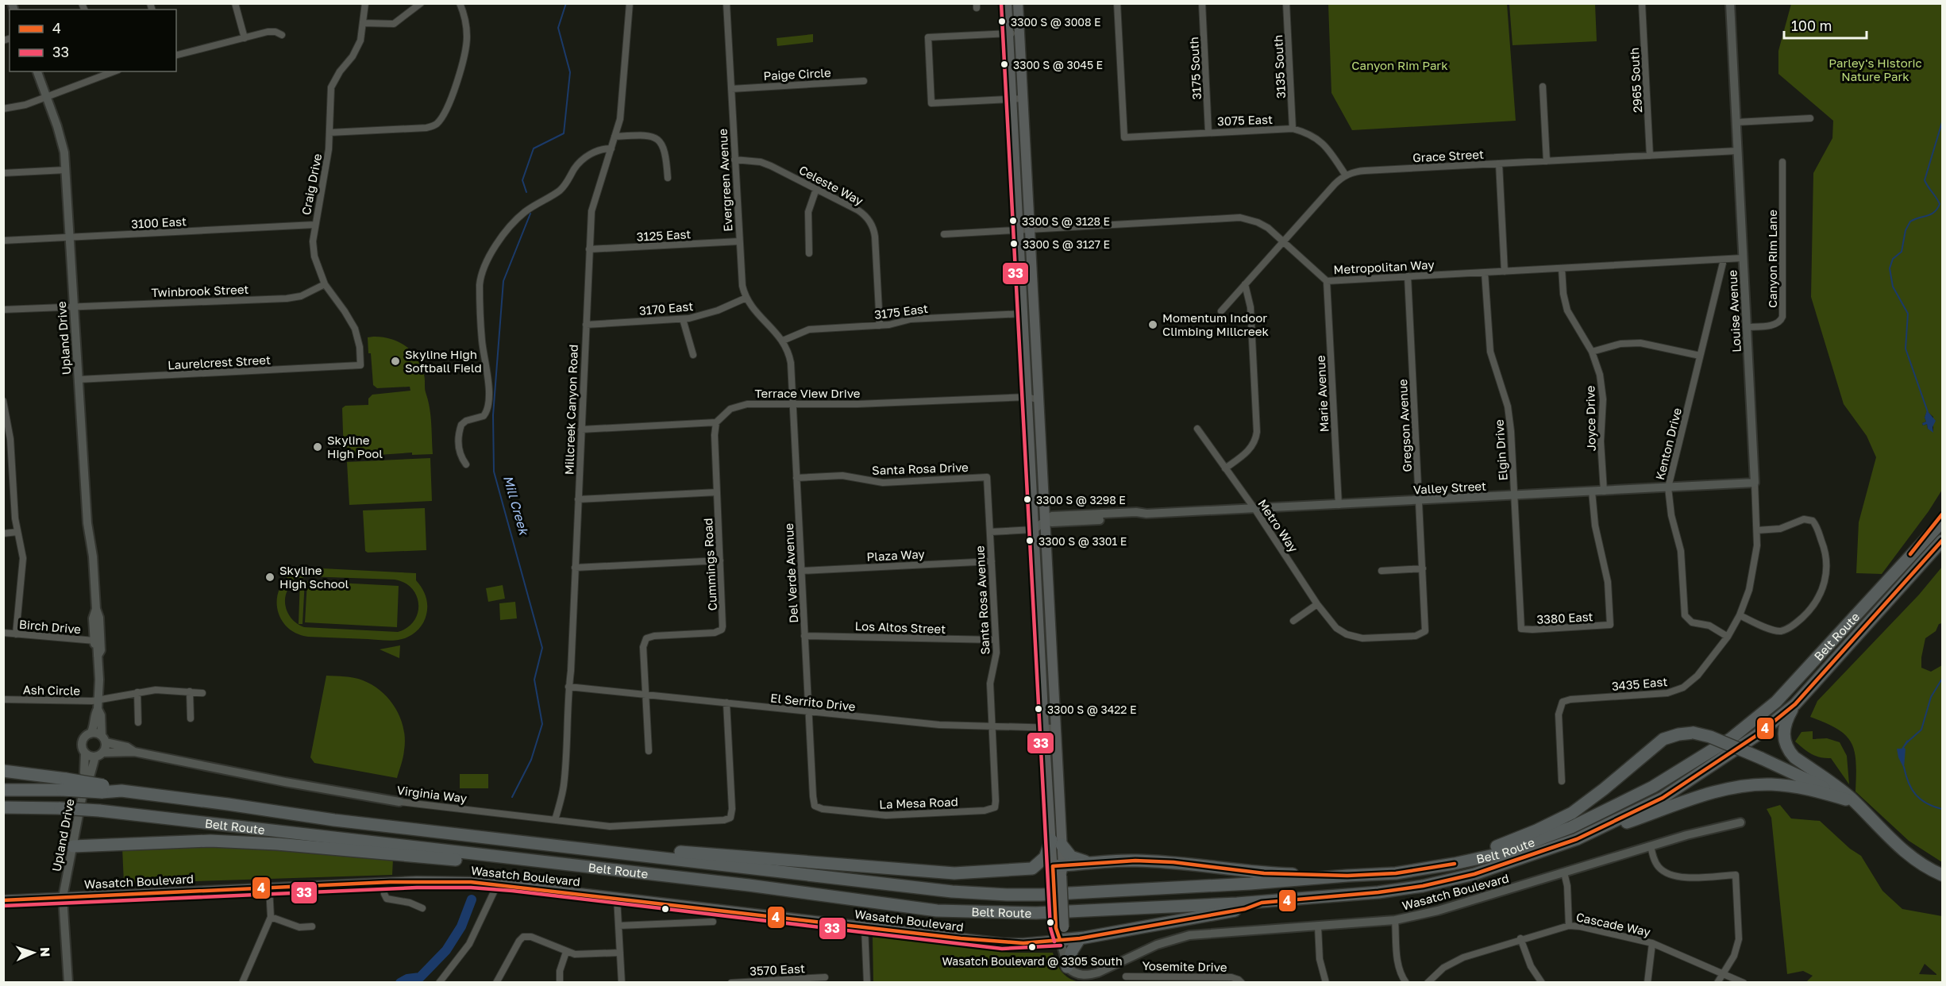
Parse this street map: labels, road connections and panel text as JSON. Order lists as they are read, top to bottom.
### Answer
{
  "streets": {
    "highway": ["Belt Route"],
    "main road": ["Wasatch Boulevard"],
    "street": [
      "3135 South",
      "3175 South",
      "Paige Circle",
      "2965 South",
      "3075 East",
      "Grace Street",
      "Evergreen Avenue",
      "Craig Drive",
      "Celeste Way",
      "3100 East",
      "3125 East",
      "Canyon Rim Lane",
      "Metropolitan Way",
      "Twinbrook Street",
      "3170 East",
      "3175 East",
      "Louise Avenue",
      "Upland Drive",
      "Laurelcrest Street",
      "Terrace View Drive",
      "Marie Avenue",
      "Millcreek Canyon Road",
      "Joyce Drive",
      "Gregson Avenue",
      "Kenton Drive",
      "Elgin Drive",
      "Santa Rosa Drive",
      "Valley Street",
      "Metro Way",
      "Plaza Way",
      "Cummings Road",
      "Del Verde Avenue",
      "Santa Rosa Avenue",
      "3380 East",
      "Birch Drive",
      "Los Altos Street",
      "3435 East",
      "Ash Circle",
      "El Serrito Drive",
      "Virginia Way",
      "La Mesa Road",
      "Cascade Way",
      "Yosemite Drive",
      "3570 East"
    ]
  },
  "crossings": [
    ["3135 South", "3075 East"],
    ["3175 South", "3075 East"],
    ["Paige Circle", "Evergreen Avenue"],
    ["2965 South", "Grace Street"],
    ["3075 East", "Grace Street"],
    ["Grace Street", "Louise Avenue"],
    ["Evergreen Avenue", "Celeste Way"],
    ["Evergreen Avenue", "3125 East"],
    ["Evergreen Avenue", "3170 East"],
    ["Evergreen Avenue", "3175 East"],
    ["Evergreen Avenue", "Del Verde Avenue"],
    ["Craig Drive", "3100 East"],
    ["Craig Drive", "Twinbrook Street"],
    ["Craig Drive", "Laurelcrest Street"],
    ["Celeste Way", "3175 East"],
    ["3100 East", "Upland Drive"],
    ["3125 East", "Millcreek Canyon Road"],
    ["Canyon Rim Lane", "Louise Avenue"],
    ["Metropolitan Way", "Louise Avenue"],
    ["Metropolitan Way", "Marie Avenue"],
    ["Metropolitan Way", "Joyce Drive"],
    ["Metropolitan Way", "Gregson Avenue"],
    ["Metropolitan Way", "Kenton Drive"],
    ["Metropolitan Way", "Elgin Drive"],
    ["Twinbrook Street", "Upland Drive"],
    ["3170 East", "Millcreek Canyon Road"],
    ["3175 East", "Del Verde Avenue"],
    ["Louise Avenue", "Valley Street"],
    ["Louise Avenue", "3435 East"],
    ["Upland Drive", "Laurelcrest Street"],
    ["Upland Drive", "Birch Drive"],
    ["Upland Drive", "Ash Circle"],
    ["Upland Drive", "Virginia Way"],
    ["Upland Drive", "Wasatch Boulevard"],
    ["Terrace View Drive", "Cummings Road"],
    ["Terrace View Drive", "Del Verde Avenue"],
    ["Marie Avenue", "Valley Street"],
    ["Millcreek Canyon Road", "El Serrito Drive"],
    ["Millcreek Canyon Road", "Virginia Way"],
    ["Joyce Drive", "Valley Street"],
    ["Gregson Avenue", "Valley Street"],
    ["Gregson Avenue", "Metro Way"],
    ["Kenton Drive", "Valley Street"],
    ["Kenton Drive", "3435 East"],
    ["Elgin Drive", "Valley Street"],
    ["Elgin Drive", "3380 East"],
    ["Santa Rosa Drive", "Del Verde Avenue"],
    ["Santa Rosa Drive", "Santa Rosa Avenue"],
    ["Valley Street", "Metro Way"],
    ["Valley Street", "3380 East"],
    ["Plaza Way", "Del Verde Avenue"],
    ["Plaza Way", "Santa Rosa Avenue"],
    ["Cummings Road", "El Serrito Drive"],
    ["Del Verde Avenue", "Los Altos Street"],
    ["Del Verde Avenue", "El Serrito Drive"],
    ["Del Verde Avenue", "La Mesa Road"],
    ["Santa Rosa Avenue", "Los Altos Street"],
    ["Santa Rosa Avenue", "El Serrito Drive"],
    ["Santa Rosa Avenue", "La Mesa Road"],
    ["El Serrito Drive", "Virginia Way"]
  ],
  "water": ["Mill Creek"],
  "parks": ["Parley's Historic Nature Park", "Canyon Rim Park"],
  "places": [
    "3300 S @ 3008 E",
    "3300 S @ 3045 E",
    "3300 S @ 3128 E",
    "3300 S @ 3127 E",
    "Momentum Indoor Climbing Millcreek",
    "Skyline High Softball Field",
    "Skyline High Pool",
    "3300 S @ 3298 E",
    "3300 S @ 3301 E",
    "Skyline High School",
    "3300 S @ 3422 E",
    "Wasatch Boulevard @ 3305 South"
  ],
  "lines": ["transit line 33", "transit line 4"],
  "legend": ["4", "33"],
  "scale_bar": "100 m",
  "north": "right"
}
